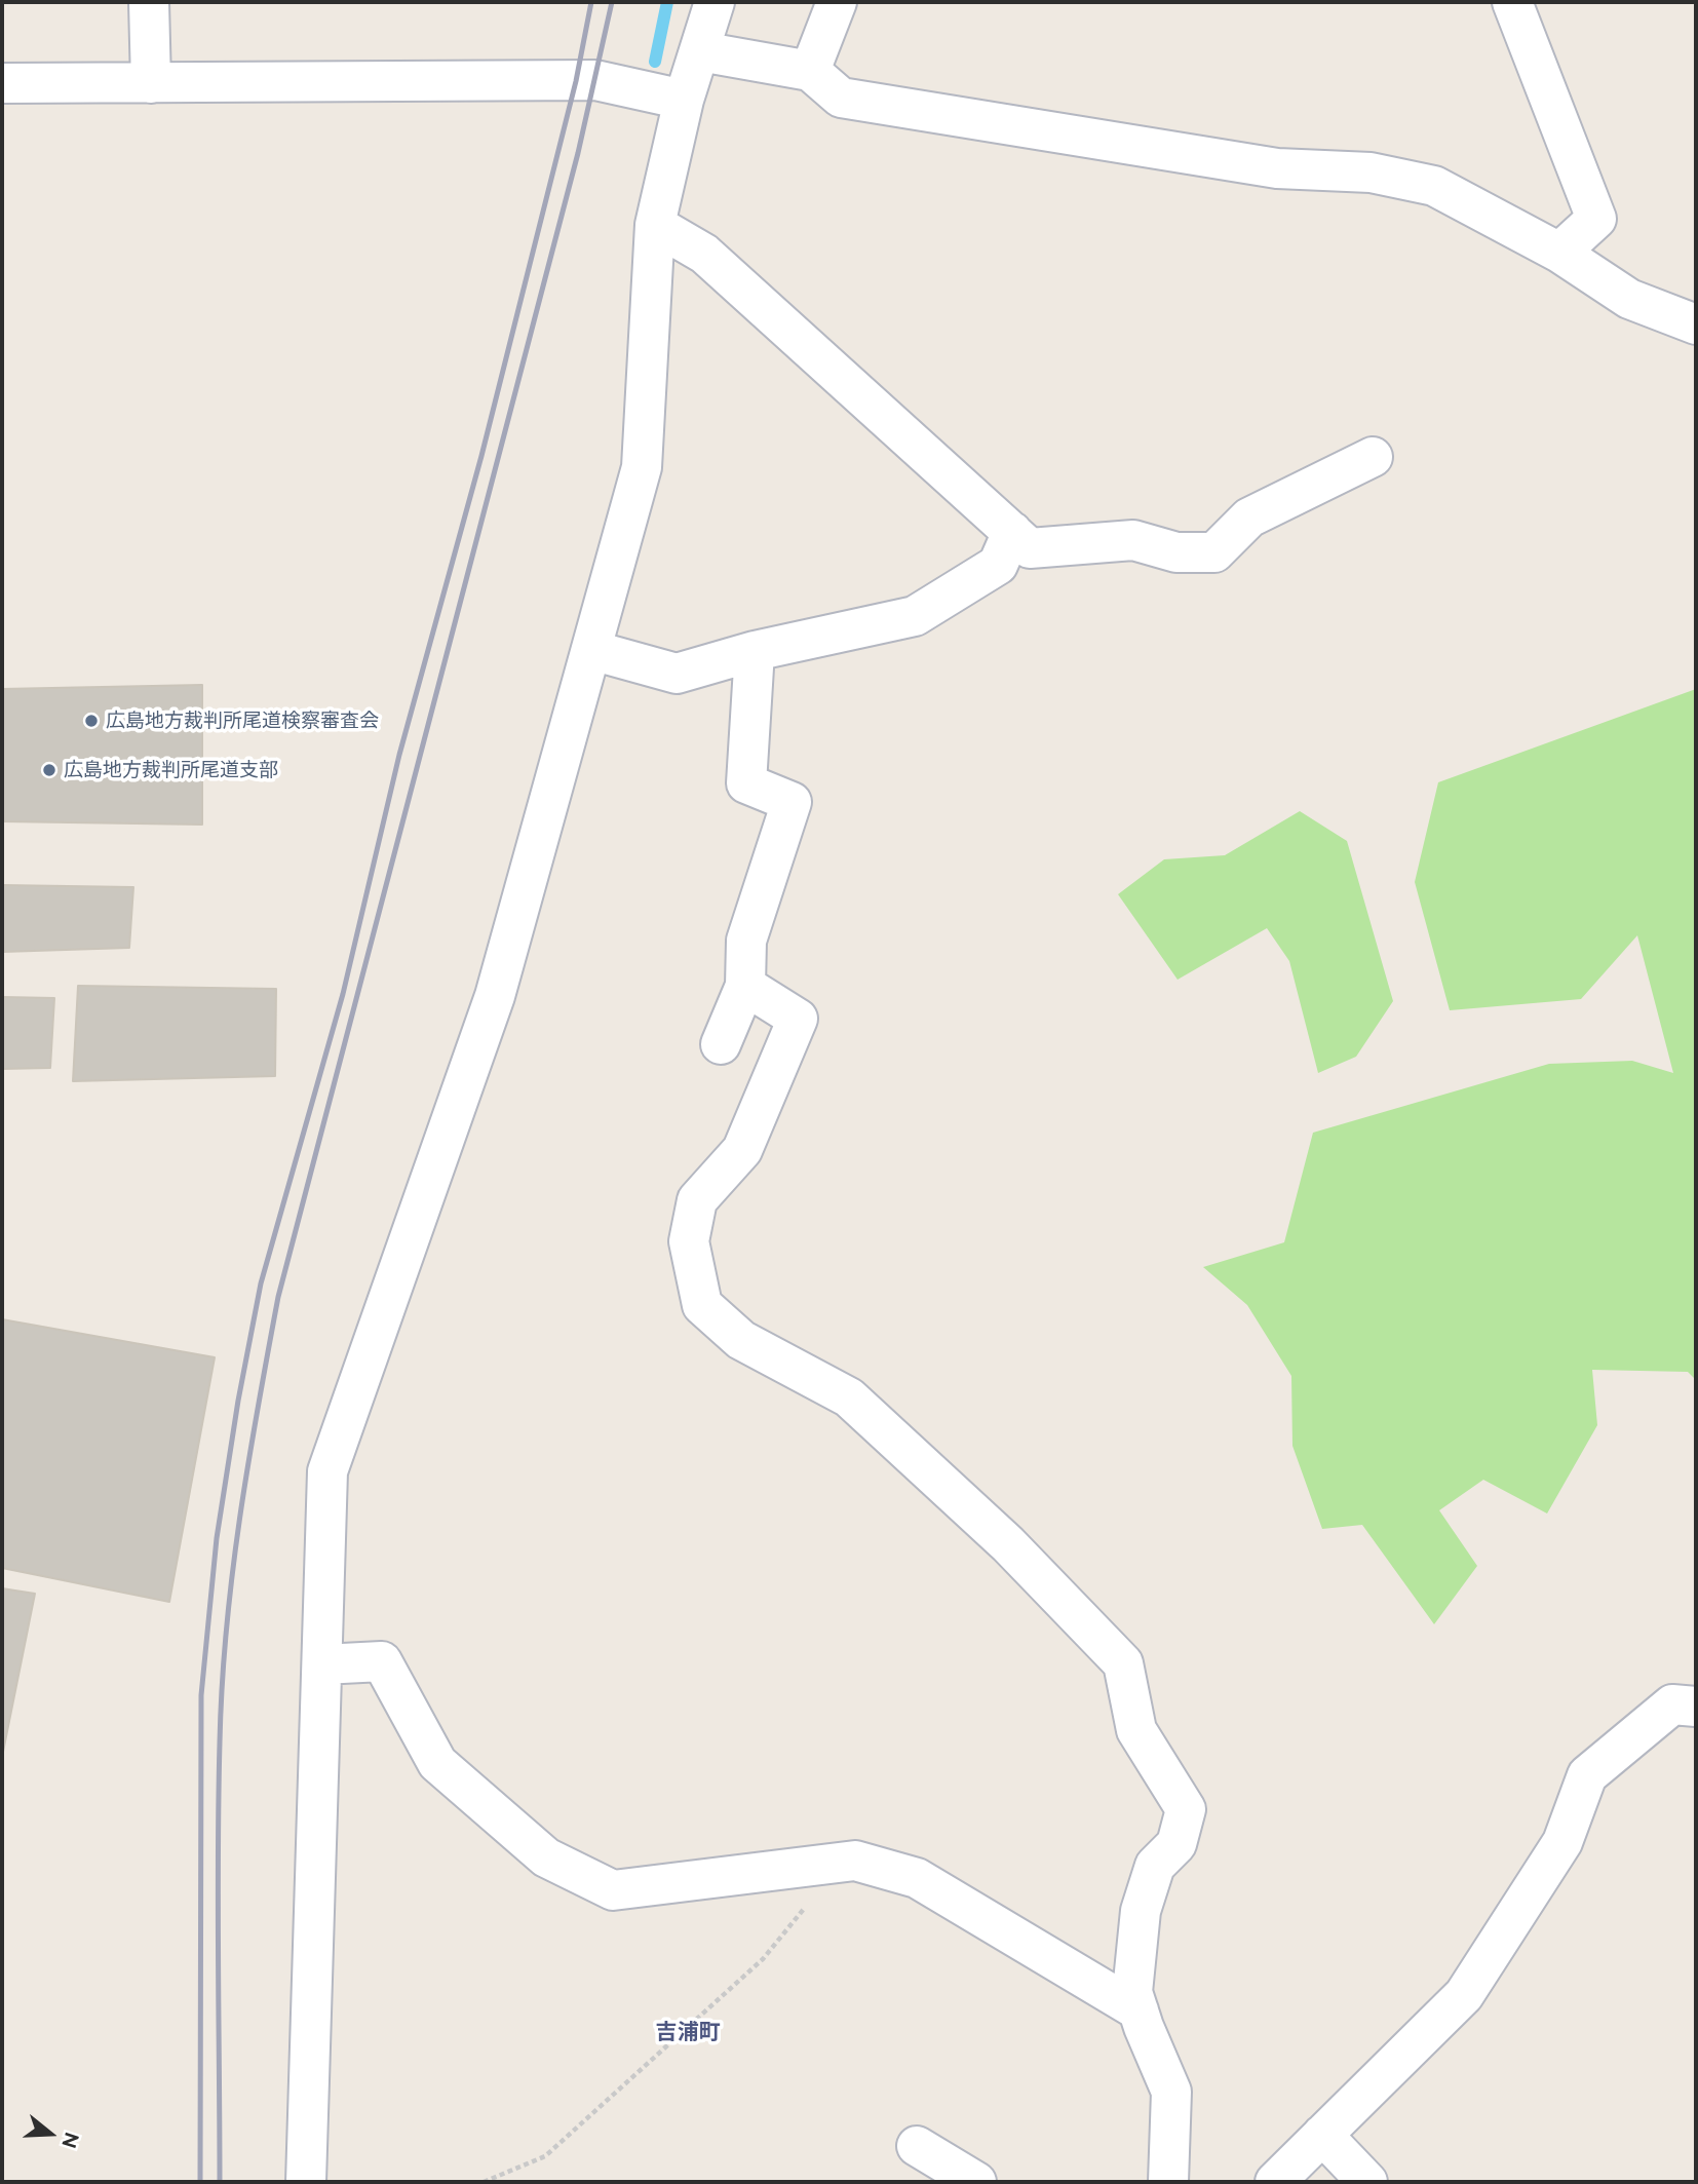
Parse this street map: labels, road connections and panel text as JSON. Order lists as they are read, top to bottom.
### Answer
{
  "districts": ["吉浦町"],
  "places": ["広島地方裁判所尾道検察審査会", "広島地方裁判所尾道支部"],
  "north": "right"
}
